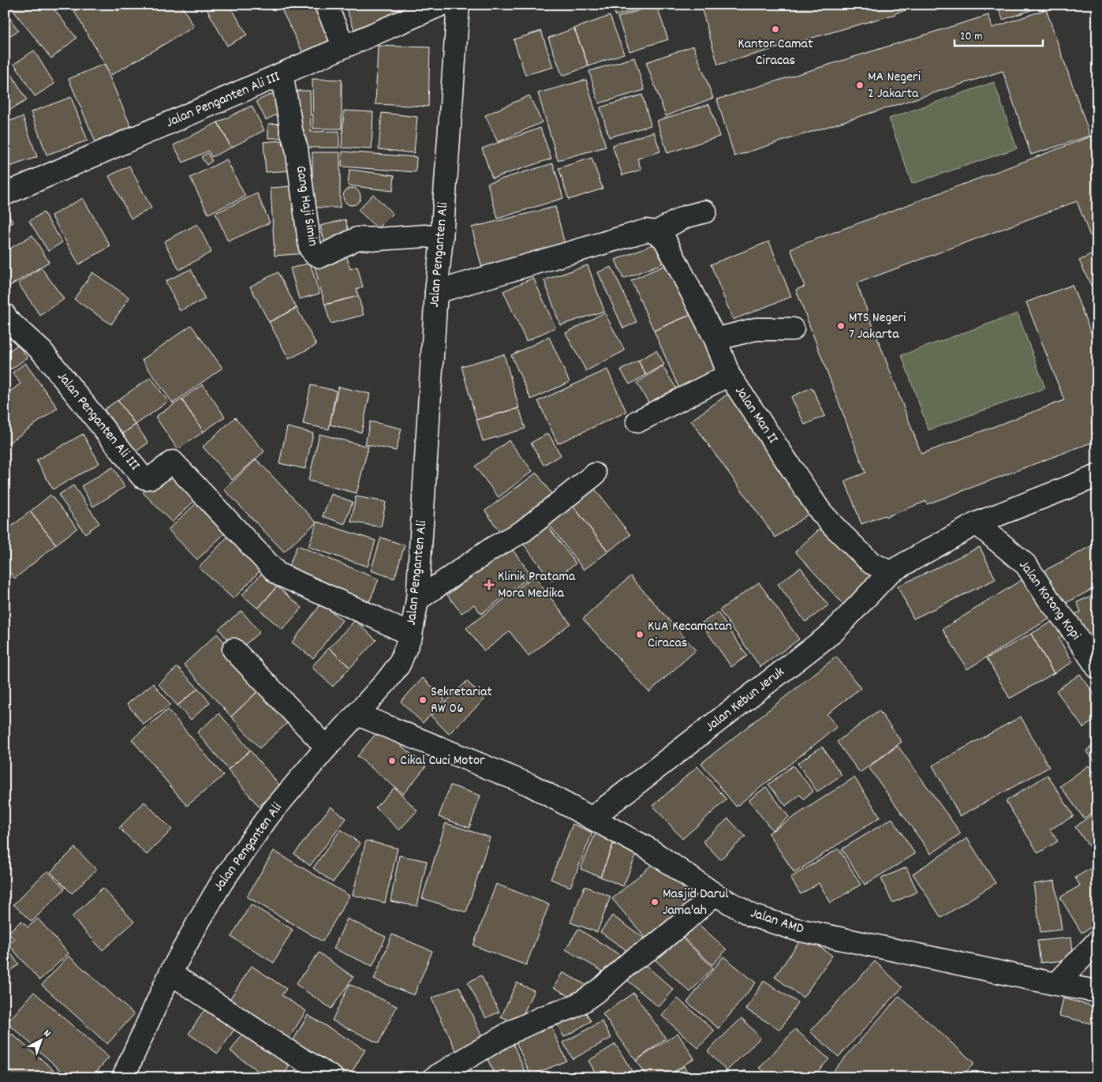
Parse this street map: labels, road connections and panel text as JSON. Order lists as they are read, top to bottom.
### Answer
{
  "streets": {
    "street": [
      "Jalan Penganten Ali III",
      "Gang Haji Simin",
      "Jalan Penganten Ali",
      "Jalan Man II",
      "Jalan Kotong Kopi",
      "Jalan Kebun Jeruk",
      "Jalan AMD"
    ]
  },
  "crossings": [
    ["Jalan Penganten Ali III", "Gang Haji Simin"],
    ["Jalan Penganten Ali III", "Jalan Penganten Ali"],
    ["Gang Haji Simin", "Jalan Penganten Ali"],
    ["Jalan Penganten Ali", "Jalan AMD"],
    ["Jalan Man II", "Jalan Kebun Jeruk"],
    ["Jalan Kebun Jeruk", "Jalan AMD"]
  ],
  "places": {
    "other": [
      "Kantor Camat Ciracas",
      "MA Negeri 2 Jakarta",
      "MTS Negeri 7 Jakarta",
      "KUA Kecamatan Ciracas",
      "Sekretariat RW 06",
      "Cikal Cuci Motor",
      "Masjid Darul Jama'ah"
    ],
    "health": ["Klinik Pratama Mora Medika"]
  },
  "scale_bar": "20 m",
  "north": "top right"
}
